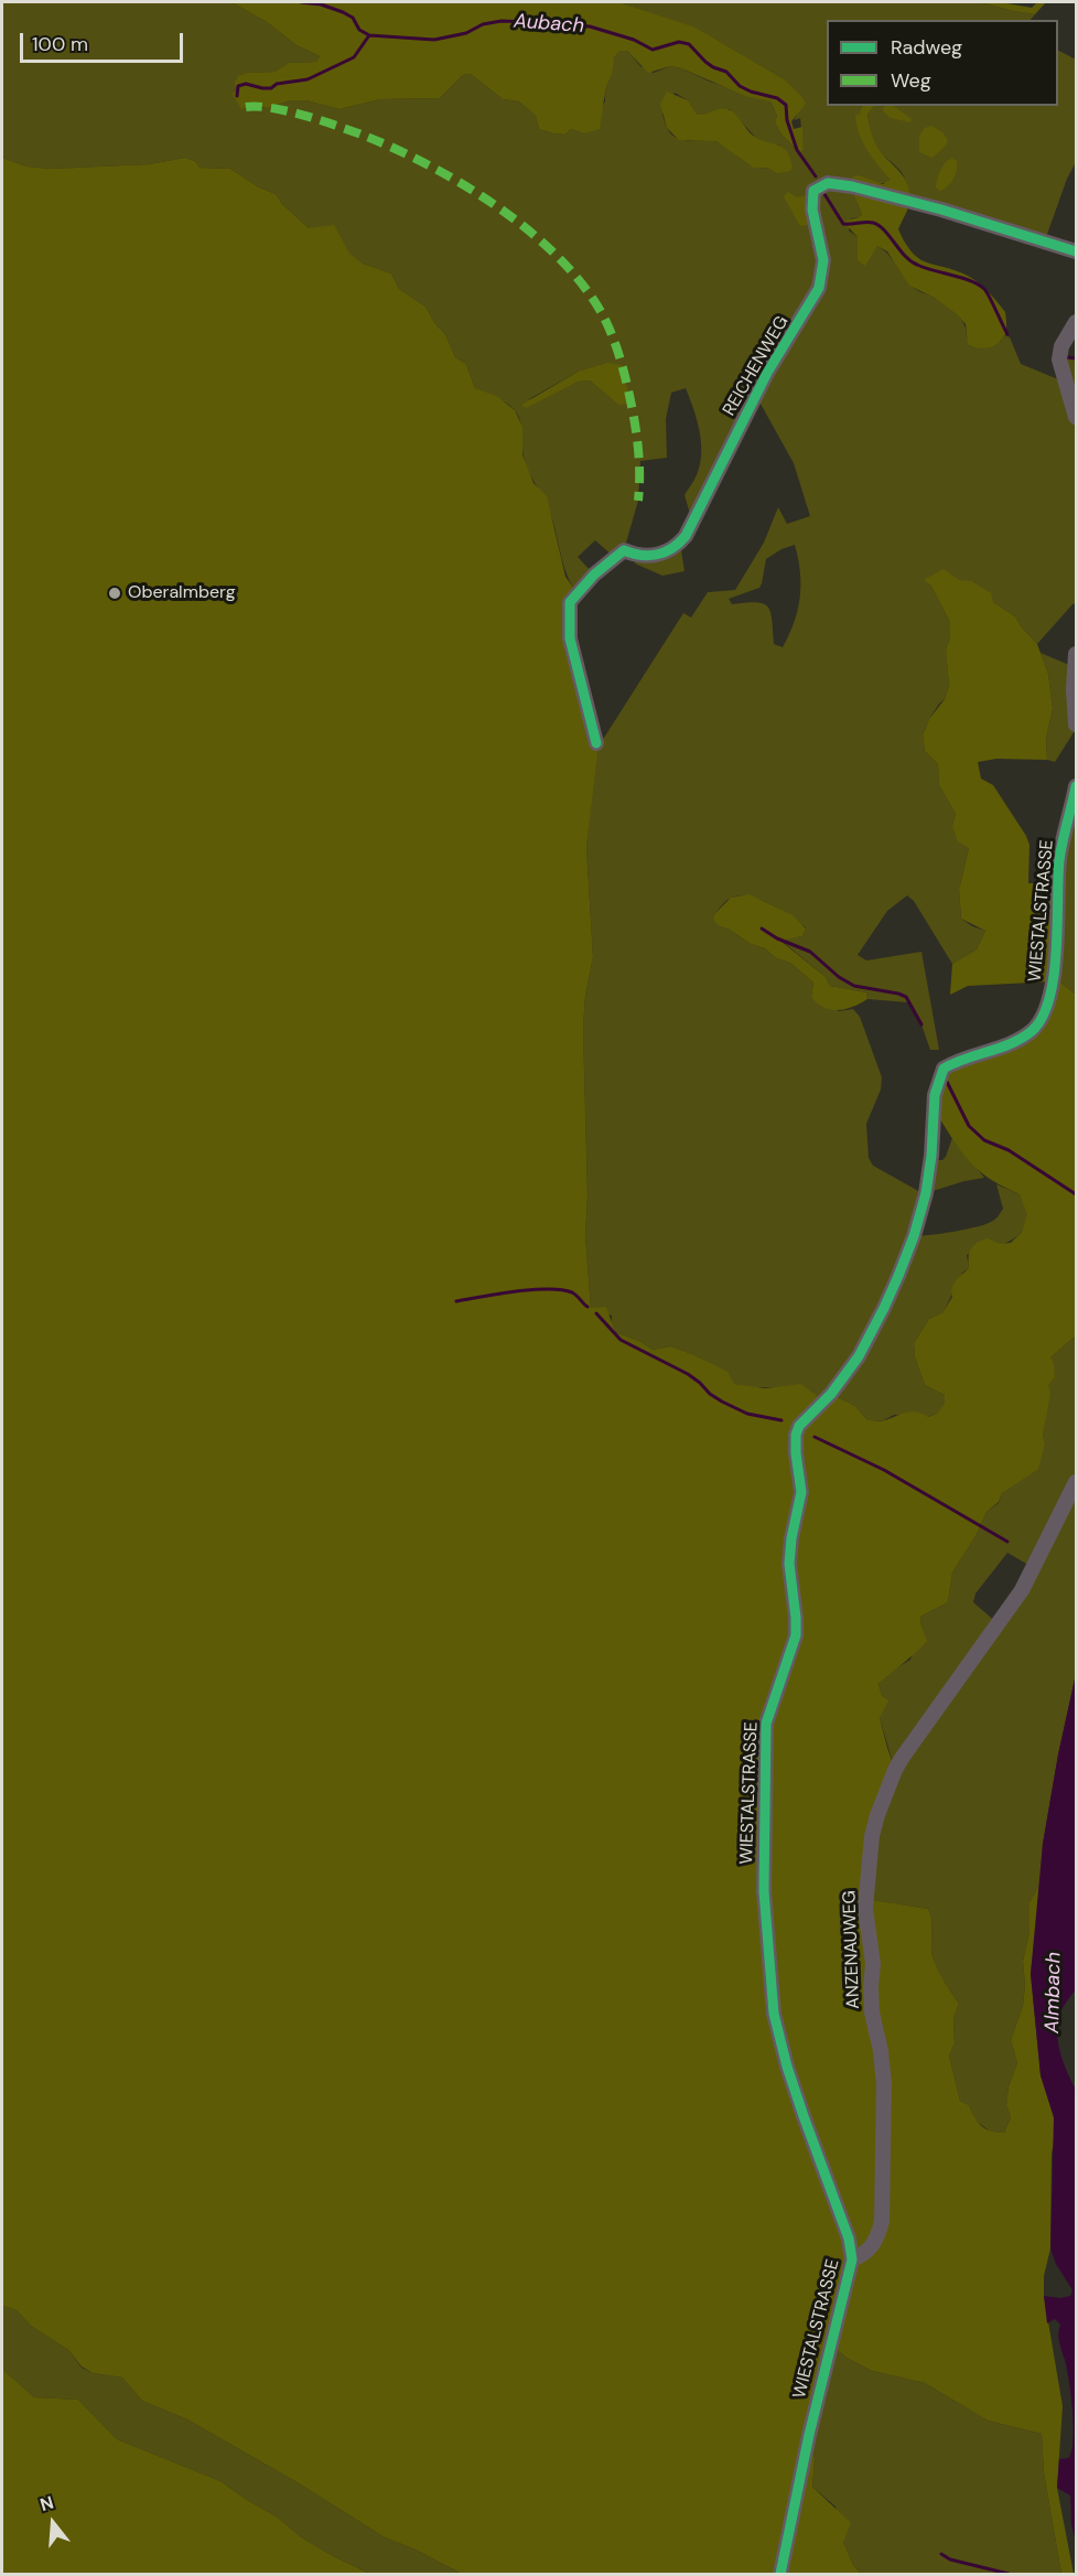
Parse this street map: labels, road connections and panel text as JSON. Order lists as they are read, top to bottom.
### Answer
{
  "streets": {
    "street": ["REICHENWEG", "WIESTALSTRASSE", "ANZENAUWEG"]
  },
  "crossings": [
    ["WIESTALSTRASSE", "ANZENAUWEG"]
  ],
  "water": ["Aubach", "Almbach"],
  "places": ["Oberalmberg"],
  "legend": ["Radweg", "Weg"],
  "scale_bar": "100 m",
  "north": "top"
}
